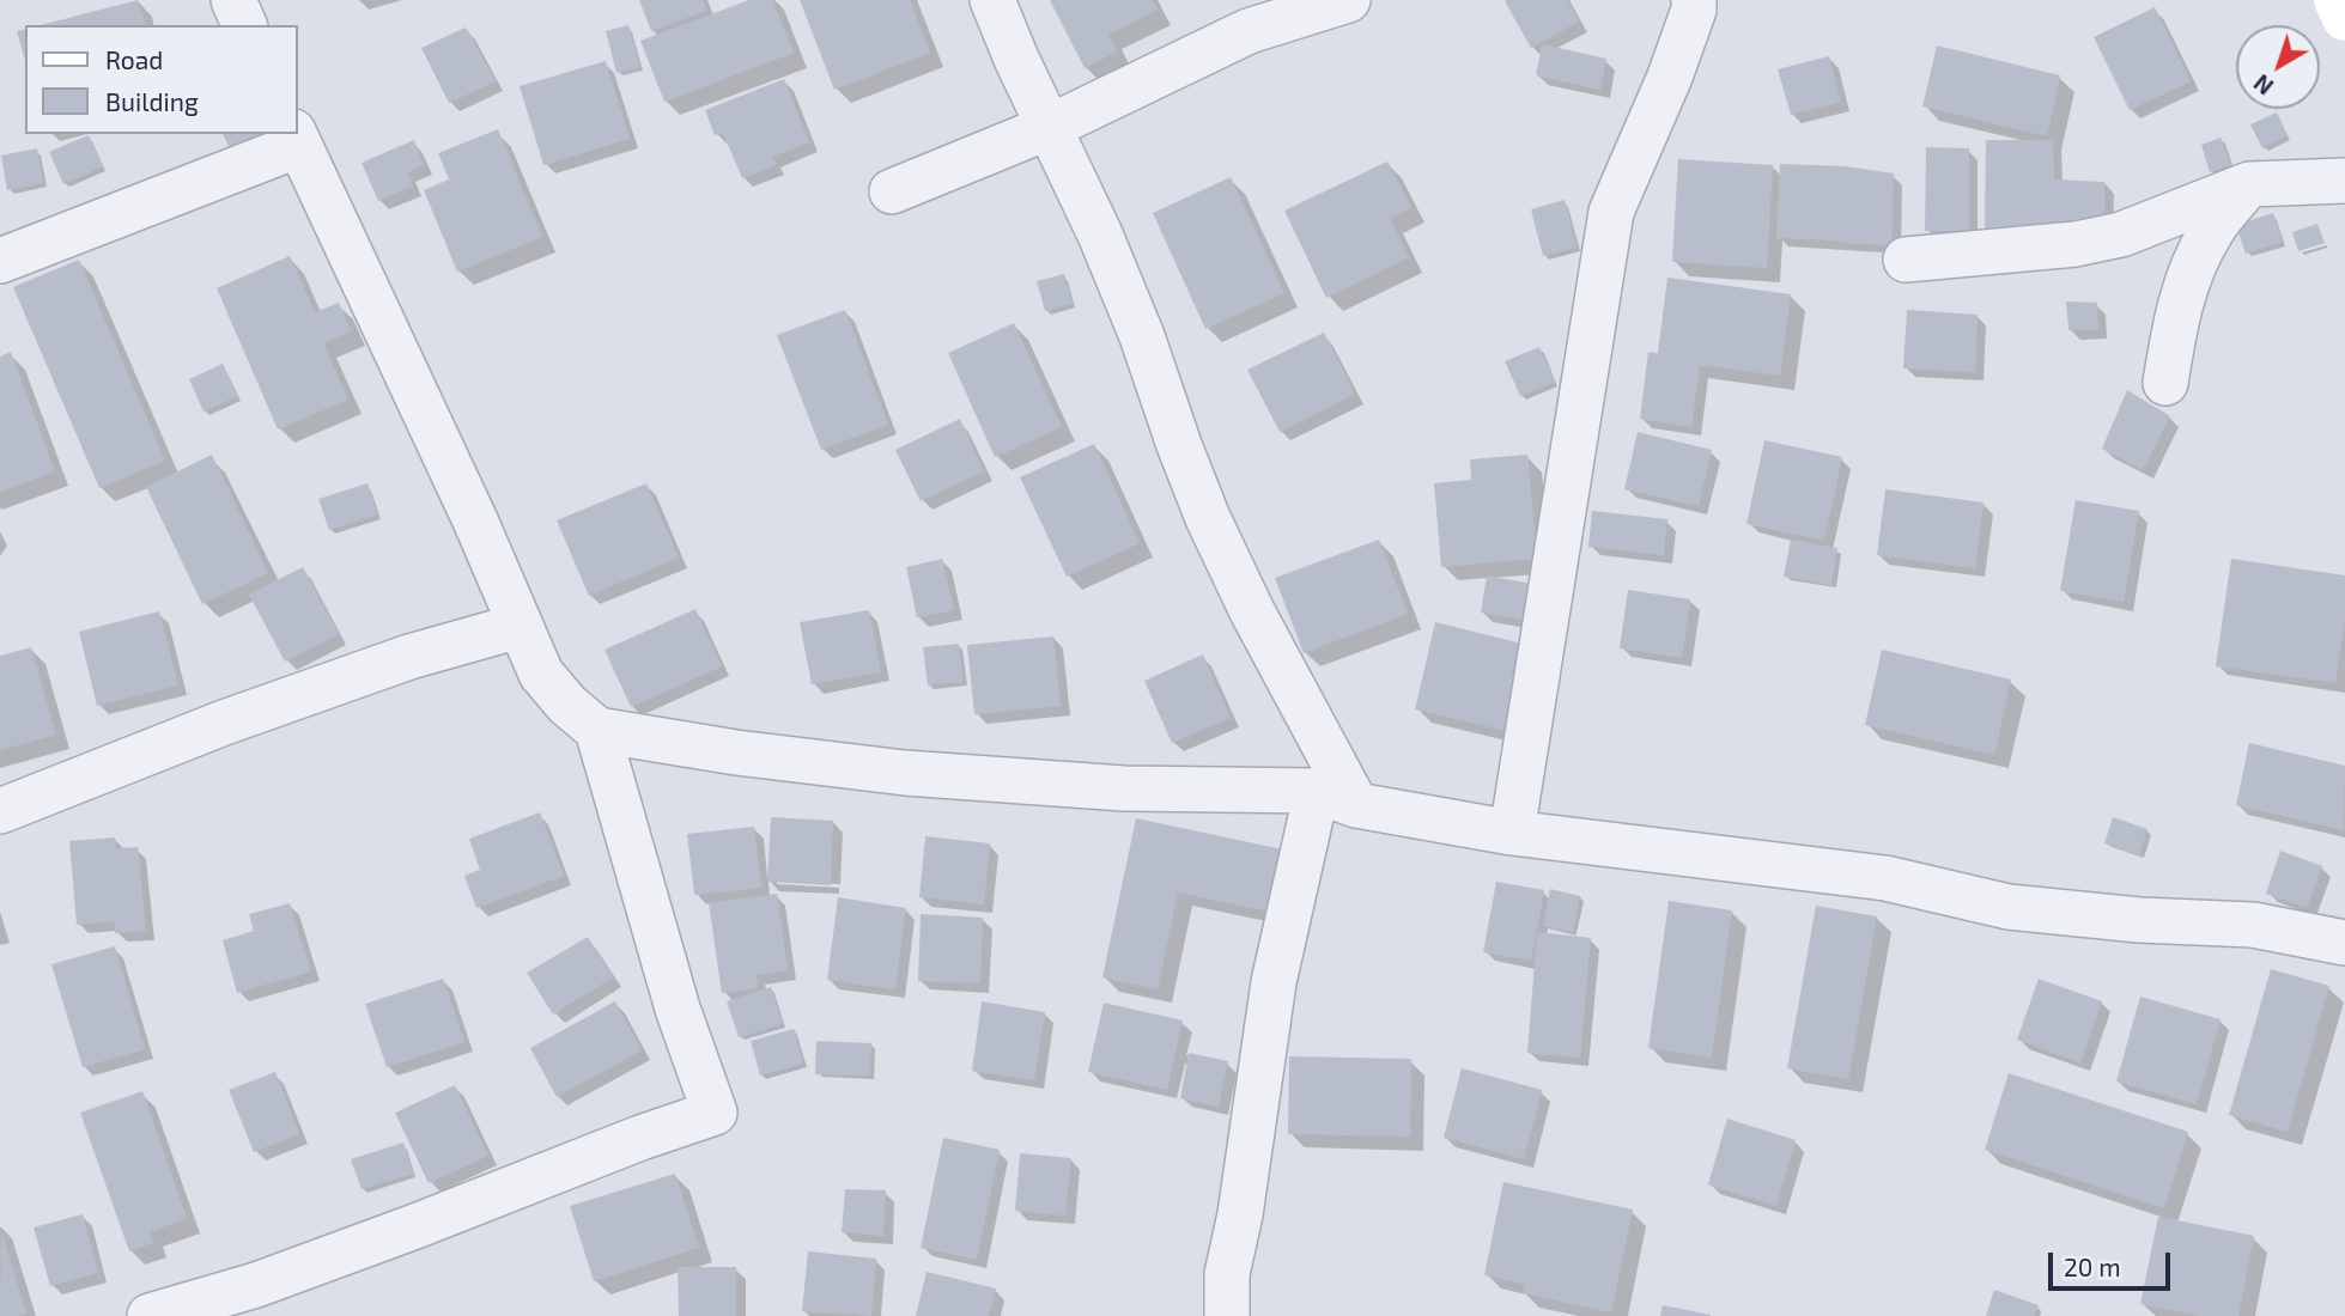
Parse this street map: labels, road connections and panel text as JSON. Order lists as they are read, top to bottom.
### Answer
{
  "legend": ["Road", "Building"],
  "scale_bar": "20 m",
  "north": "bottom left"
}
